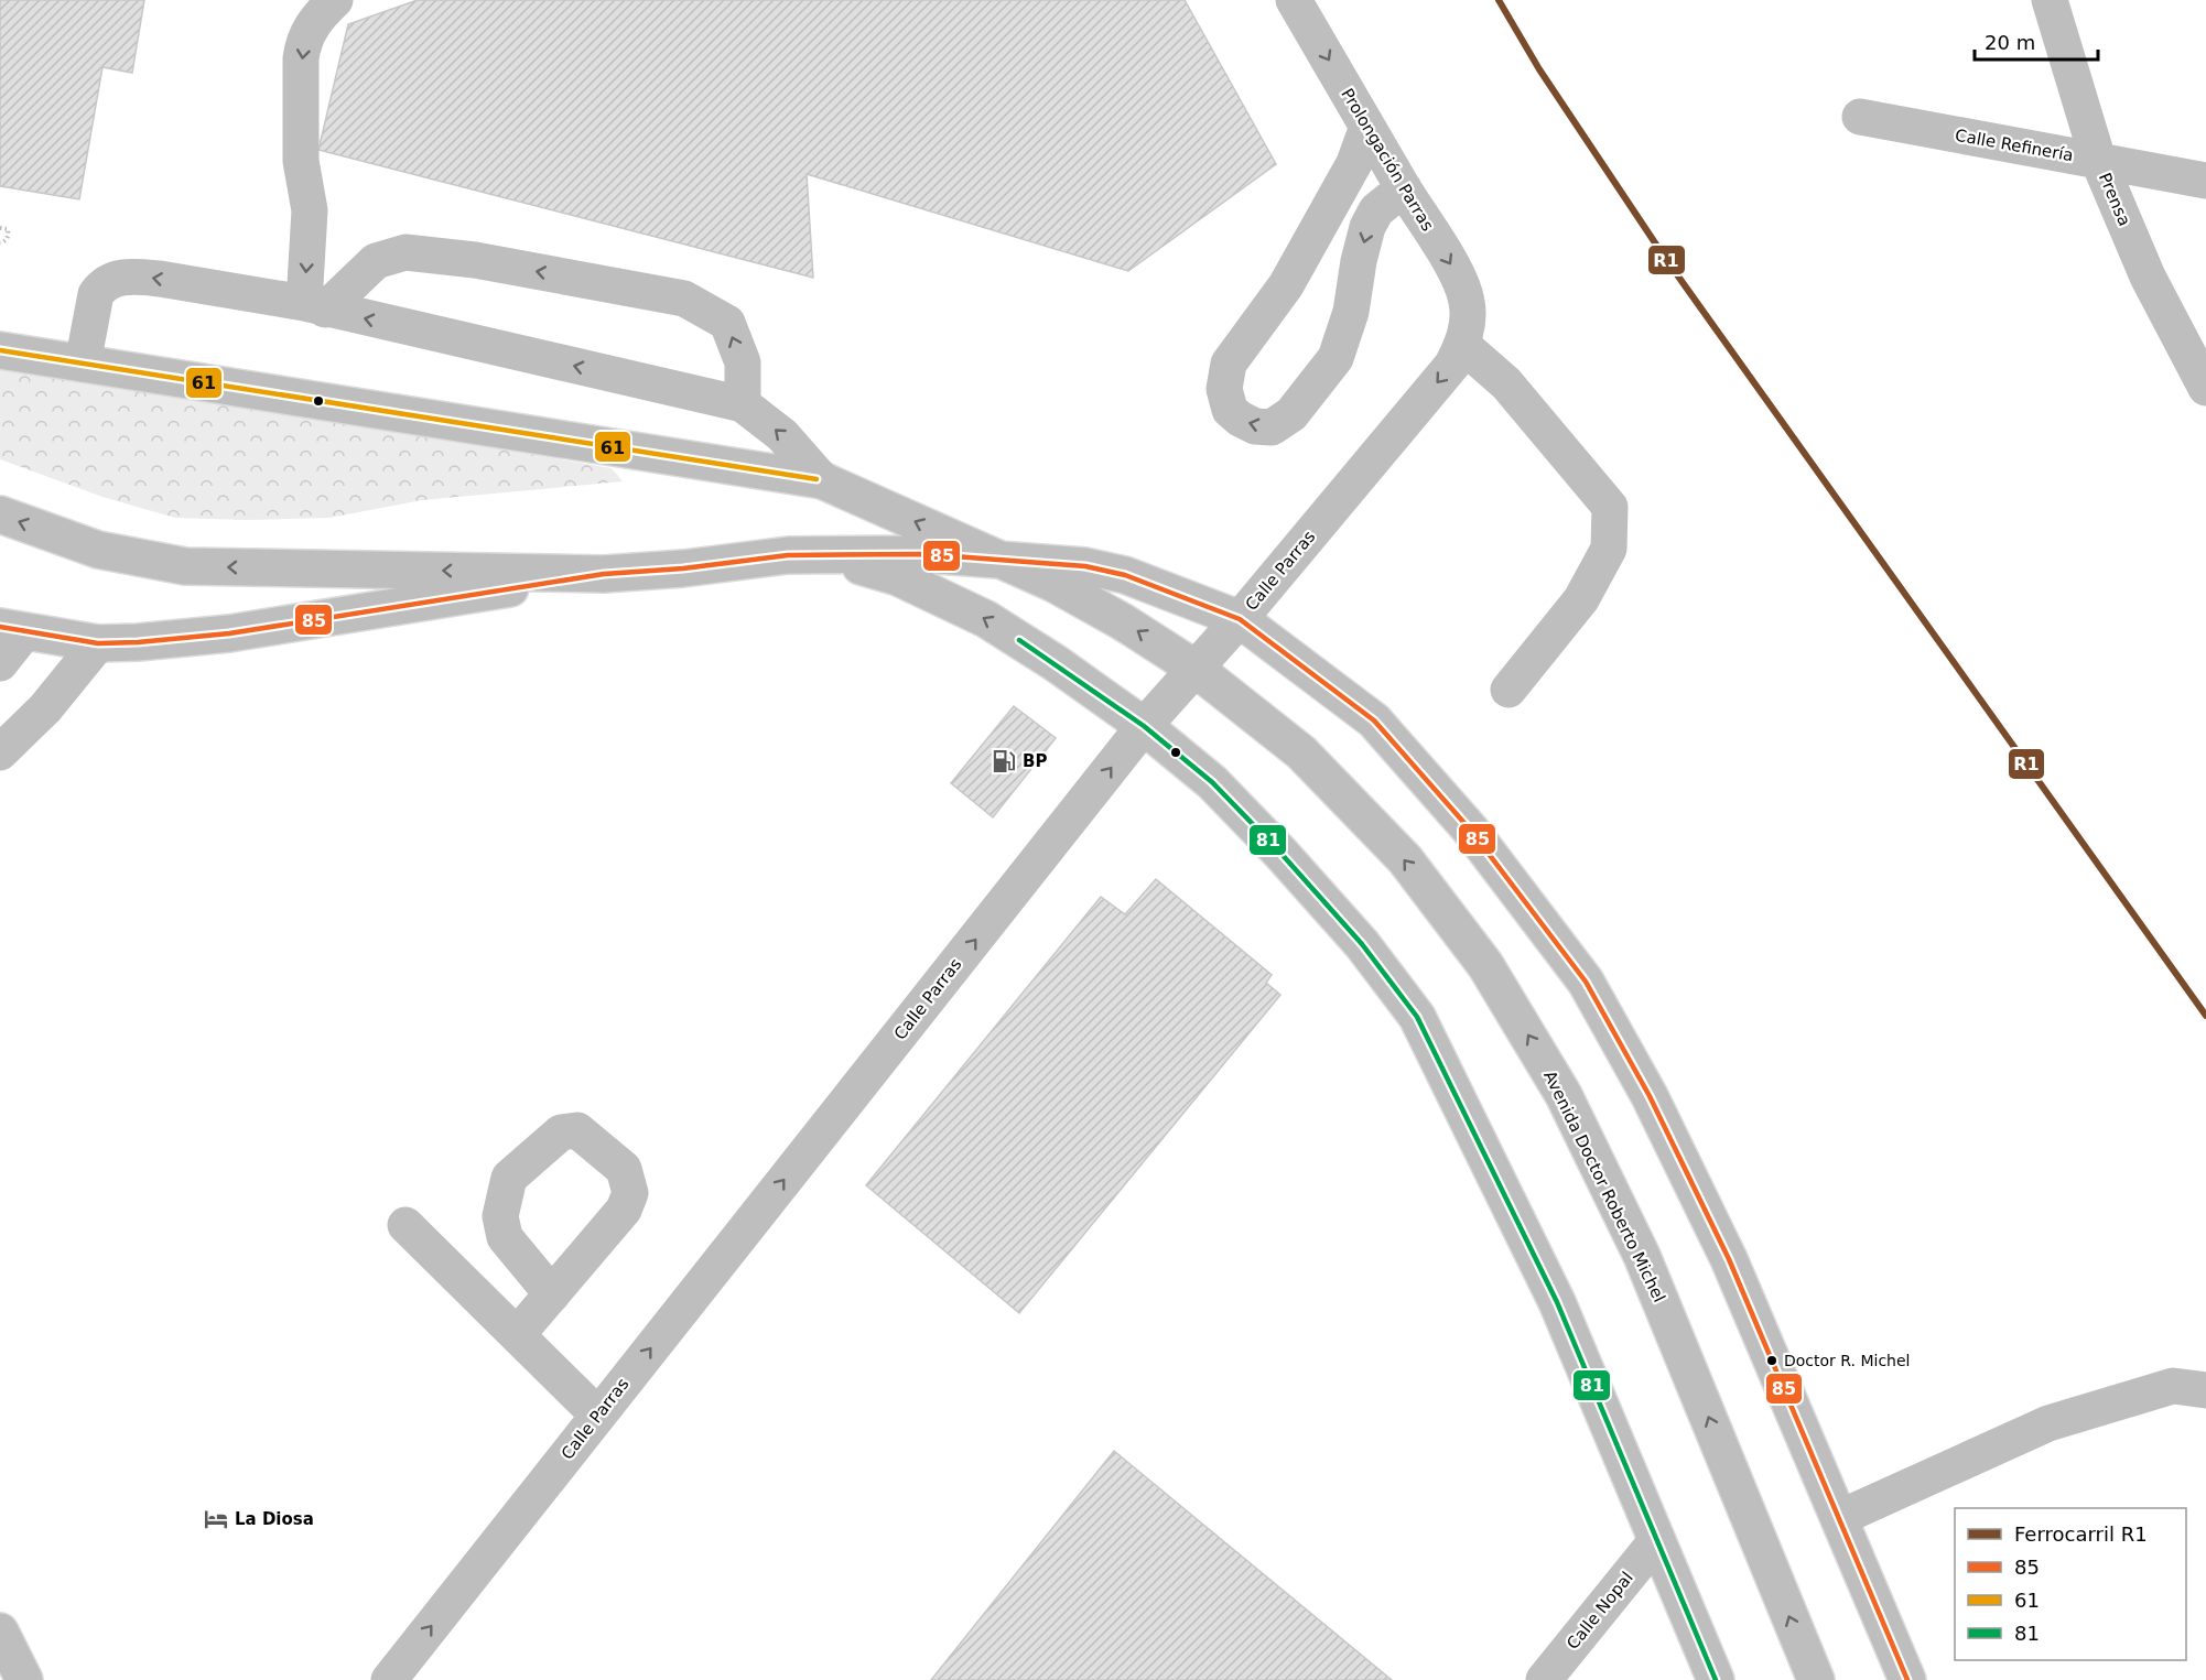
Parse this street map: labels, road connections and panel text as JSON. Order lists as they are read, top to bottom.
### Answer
{
  "streets": {
    "main road": [
      "Calle Refinería",
      "Prolongación Parras",
      "Prensa",
      "Calle Parras",
      "Avenida Doctor Roberto Michel",
      "Calle Nopal"
    ]
  },
  "crossings": [
    ["Calle Refinería", "Prensa"],
    ["Prolongación Parras", "Calle Parras"],
    ["Calle Parras", "Avenida Doctor Roberto Michel"],
    ["Avenida Doctor Roberto Michel", "Calle Nopal"]
  ],
  "one_way": ["Prolongación Parras"],
  "places": {
    "fuel station": ["BP"],
    "other": ["Doctor R. Michel"],
    "hotel": ["La Diosa"]
  },
  "lines": [
    "rail line R1",
    "transit line 61",
    "transit line 85",
    "transit line 81"
  ],
  "legend": [
    "Ferrocarril R1",
    "85",
    "61",
    "81"
  ],
  "scale_bar": "20 m"
}
